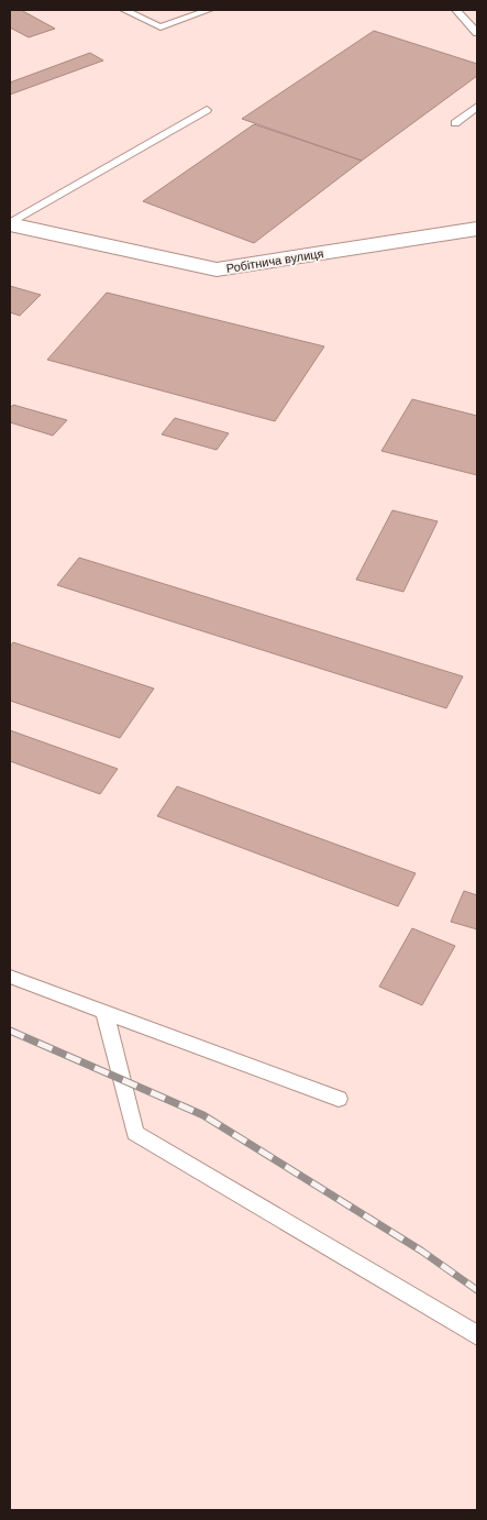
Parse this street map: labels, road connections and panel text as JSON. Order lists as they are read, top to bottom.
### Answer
{
  "streets": {
    "street": ["Робітнича вулиця"]
  }
}
